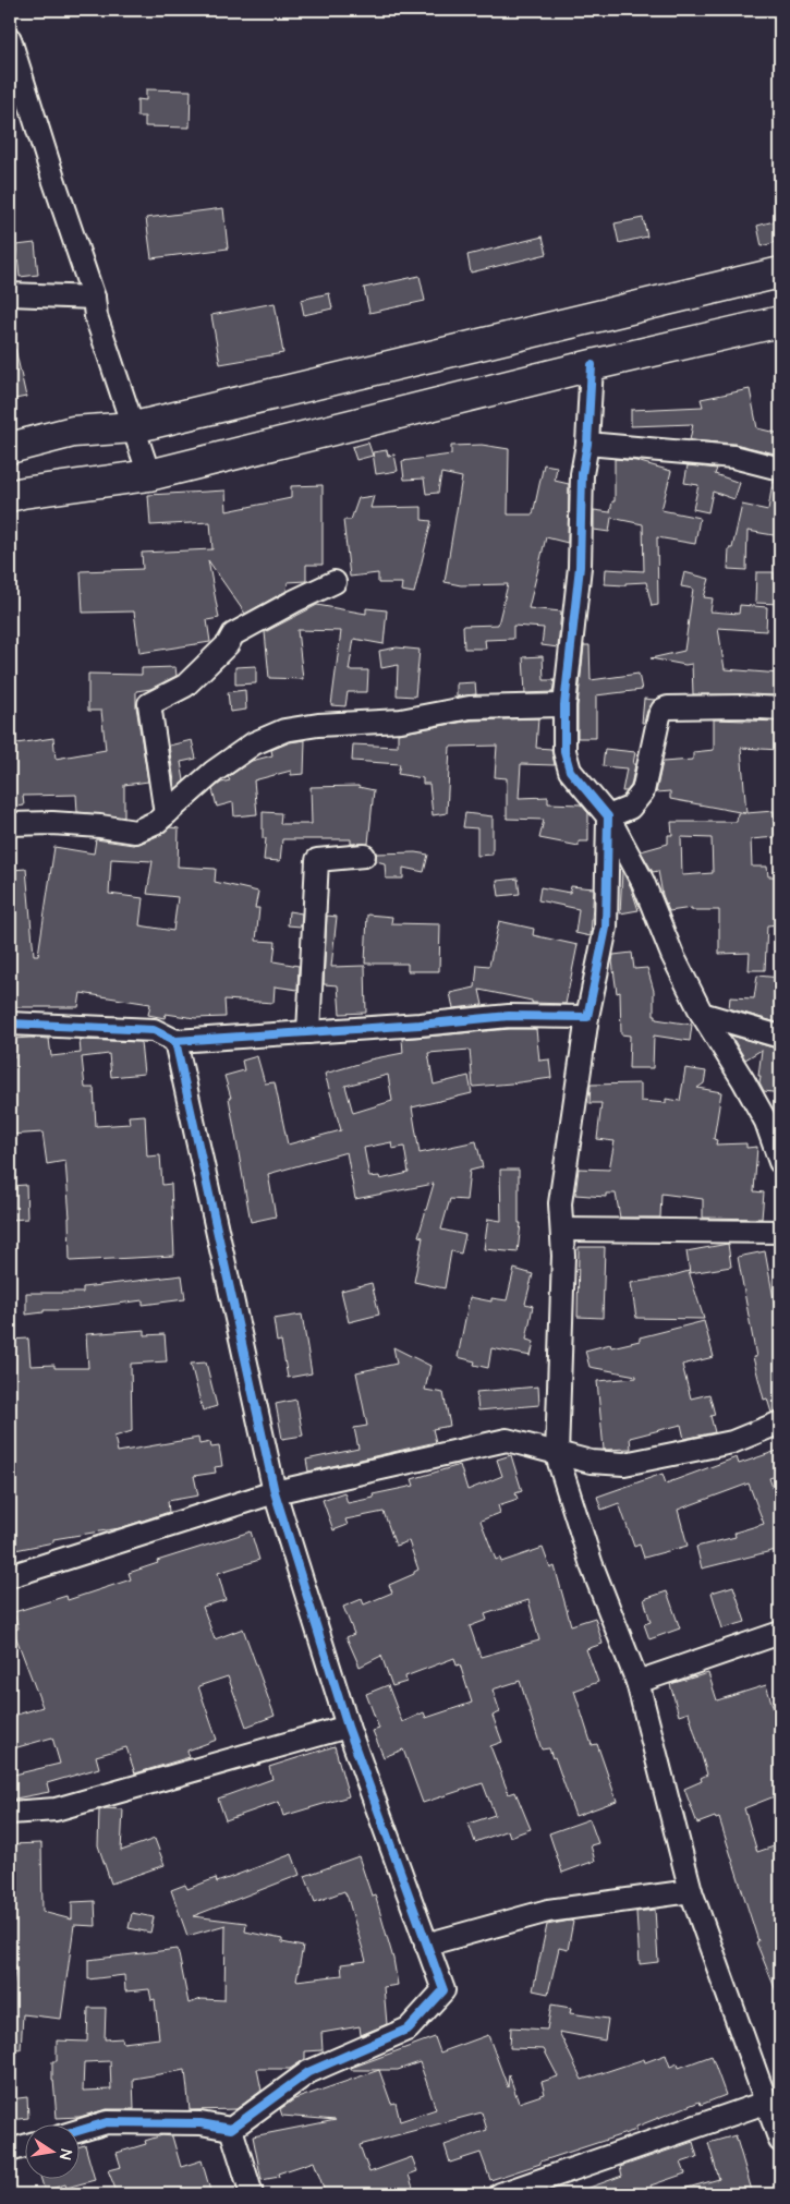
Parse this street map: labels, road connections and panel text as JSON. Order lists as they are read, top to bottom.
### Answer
{
  "north": "right"
}
